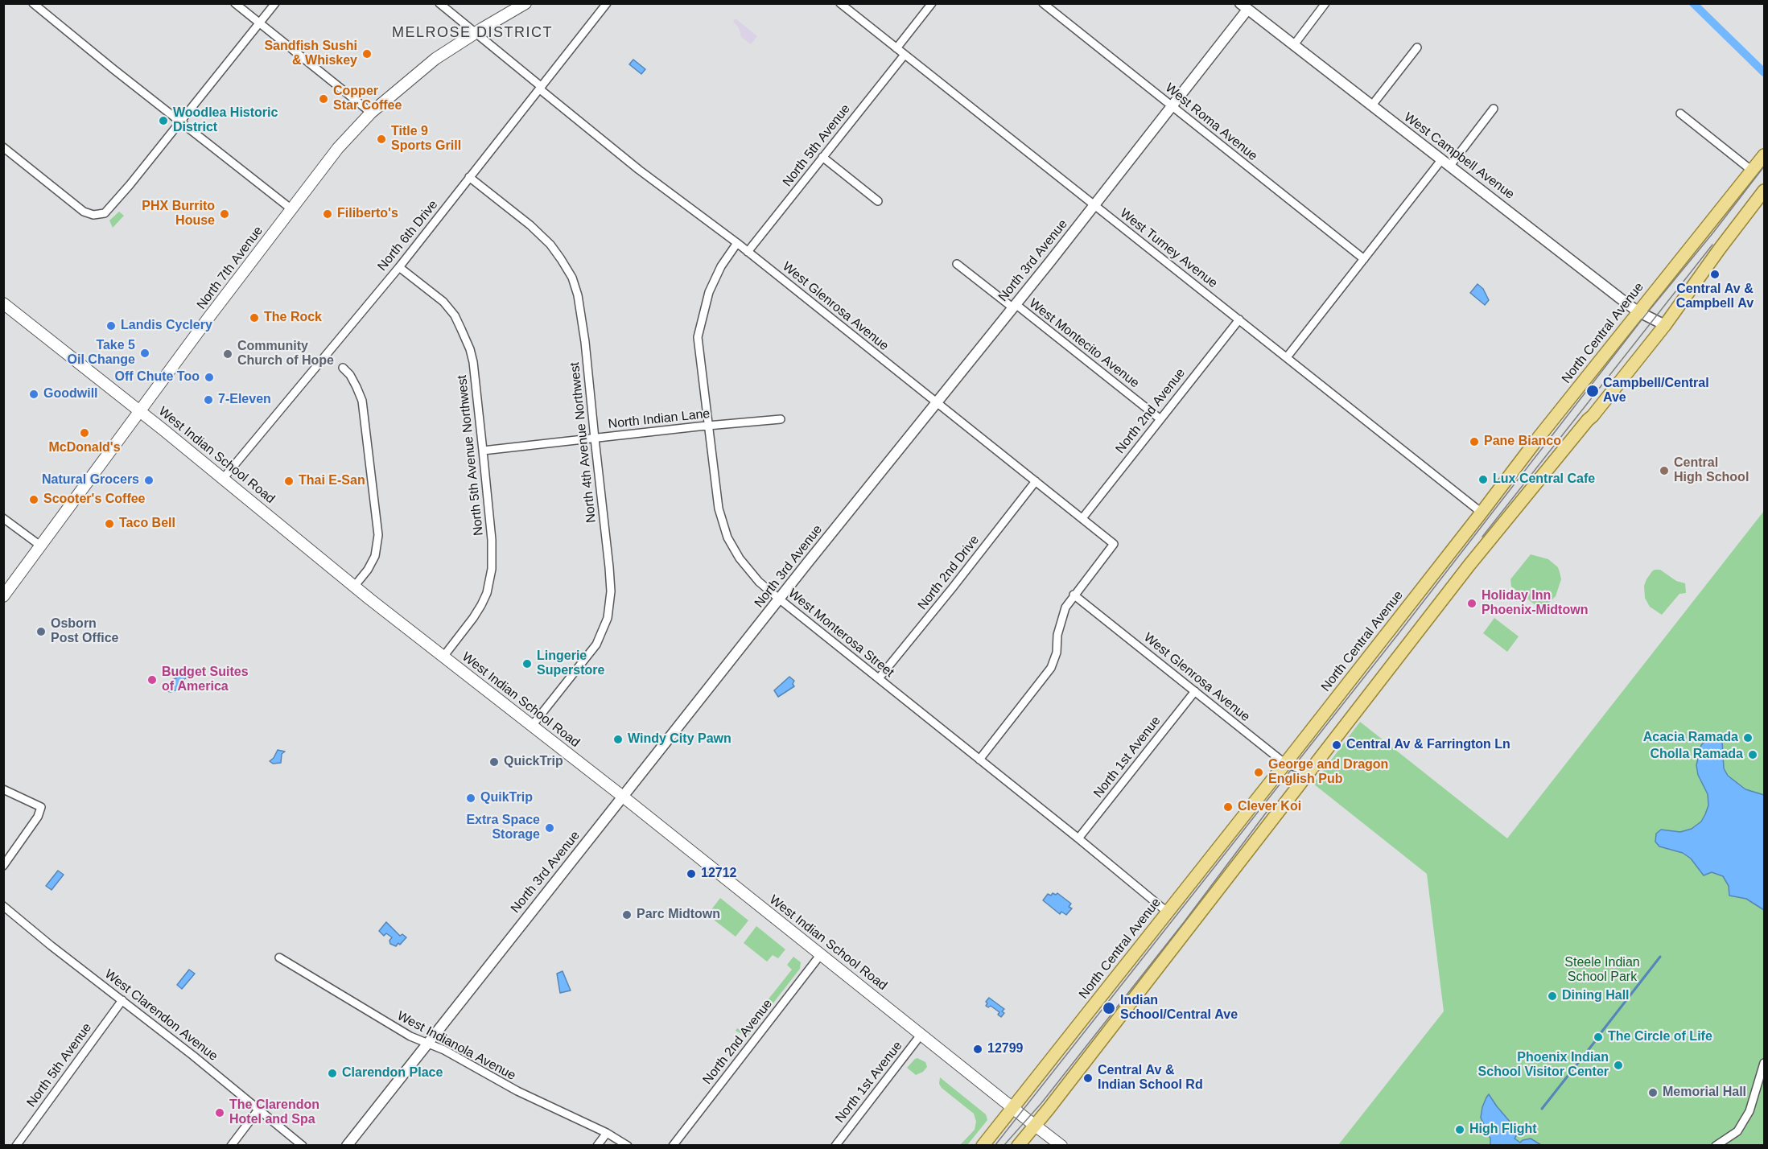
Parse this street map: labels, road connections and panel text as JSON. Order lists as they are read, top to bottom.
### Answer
{
  "streets": {
    "main road": ["North 7th Avenue", "North Central Avenue", "West Indian School Road"],
    "street": [
      "West Roma Avenue",
      "North 5th Avenue",
      "West Campbell Avenue",
      "North 6th Drive",
      "West Turney Avenue",
      "North 3rd Avenue",
      "West Glenrosa Avenue",
      "West Montecito Avenue",
      "North 2nd Avenue",
      "North Indian Lane",
      "North 4th Avenue Northwest",
      "North 5th Avenue Northwest",
      "North 2nd Drive",
      "West Monterosa Street",
      "North 1st Avenue",
      "West Clarendon Avenue",
      "West Indianola Avenue"
    ]
  },
  "crossings": [
    ["West Roma Avenue", "North 3rd Avenue"],
    ["North 5th Avenue", "West Turney Avenue"],
    ["North 5th Avenue", "West Glenrosa Avenue"],
    ["North 5th Avenue", "West Clarendon Avenue"],
    ["West Campbell Avenue", "North 3rd Avenue"],
    ["West Campbell Avenue", "North Central Avenue"],
    ["North 6th Drive", "West Glenrosa Avenue"],
    ["North 6th Drive", "North 4th Avenue Northwest"],
    ["North 6th Drive", "West Indian School Road"],
    ["North 6th Drive", "North 5th Avenue Northwest"],
    ["West Turney Avenue", "North 3rd Avenue"],
    ["West Turney Avenue", "North Central Avenue"],
    ["West Turney Avenue", "North 2nd Avenue"],
    ["North 3rd Avenue", "West Glenrosa Avenue"],
    ["North 3rd Avenue", "West Montecito Avenue"],
    ["North 3rd Avenue", "West Indian School Road"],
    ["North 3rd Avenue", "West Monterosa Street"],
    ["North 3rd Avenue", "West Indianola Avenue"],
    ["North 7th Avenue", "West Glenrosa Avenue"],
    ["North 7th Avenue", "West Indian School Road"],
    ["West Glenrosa Avenue", "North Central Avenue"],
    ["West Glenrosa Avenue", "North 2nd Avenue"],
    ["West Glenrosa Avenue", "North 2nd Drive"],
    ["West Glenrosa Avenue", "West Monterosa Street"],
    ["West Glenrosa Avenue", "North 1st Avenue"],
    ["North Central Avenue", "West Indian School Road"],
    ["North Central Avenue", "West Monterosa Street"],
    ["West Montecito Avenue", "North 2nd Avenue"],
    ["North 2nd Avenue", "West Indian School Road"],
    ["North Indian Lane", "North 4th Avenue Northwest"],
    ["North Indian Lane", "North 5th Avenue Northwest"],
    ["North Indian Lane", "West Monterosa Street"],
    ["North 4th Avenue Northwest", "West Indian School Road"],
    ["West Indian School Road", "North 5th Avenue Northwest"],
    ["West Indian School Road", "North 1st Avenue"],
    ["North 2nd Drive", "West Monterosa Street"],
    ["West Monterosa Street", "North 1st Avenue"]
  ],
  "districts": ["MELROSE DISTRICT"],
  "parks": ["Steele Indian School Park"],
  "places": [
    "Sandfish Sushi & Whiskey",
    "Copper Star Coffee",
    "Woodlea Historic District",
    "Title 9 Sports Grill",
    "PHX Burrito House",
    "Filiberto's",
    "Central Av & Campbell Av",
    "The Rock",
    "Landis Cyclery",
    "Take 5 Oil Change",
    "Community Church of Hope",
    "Off Chute Too",
    "Campbell/Central Ave",
    "Goodwill",
    "7-Eleven",
    "McDonald's",
    "Pane Bianco",
    "Central High School",
    "Lux Central Cafe",
    "Natural Grocers",
    "Thai E-San",
    "Scooter's Coffee",
    "Taco Bell",
    "Holiday Inn Phoenix-Midtown",
    "Osborn Post Office",
    "Lingerie Superstore",
    "Budget Suites of America",
    "Acacia Ramada",
    "Windy City Pawn",
    "Central Av & Farrington Ln",
    "Cholla Ramada",
    "QuickTrip",
    "George and Dragon English Pub",
    "QuikTrip",
    "Clever Koi",
    "Extra Space Storage",
    "12712",
    "Parc Midtown",
    "Dining Hall",
    "Indian School/Central Ave",
    "The Circle of Life",
    "12799",
    "Phoenix Indian School Visitor Center",
    "Clarendon Place",
    "Central Av & Indian School Rd",
    "Memorial Hall",
    "The Clarendon Hotel and Spa",
    "High Flight"
  ]
}
